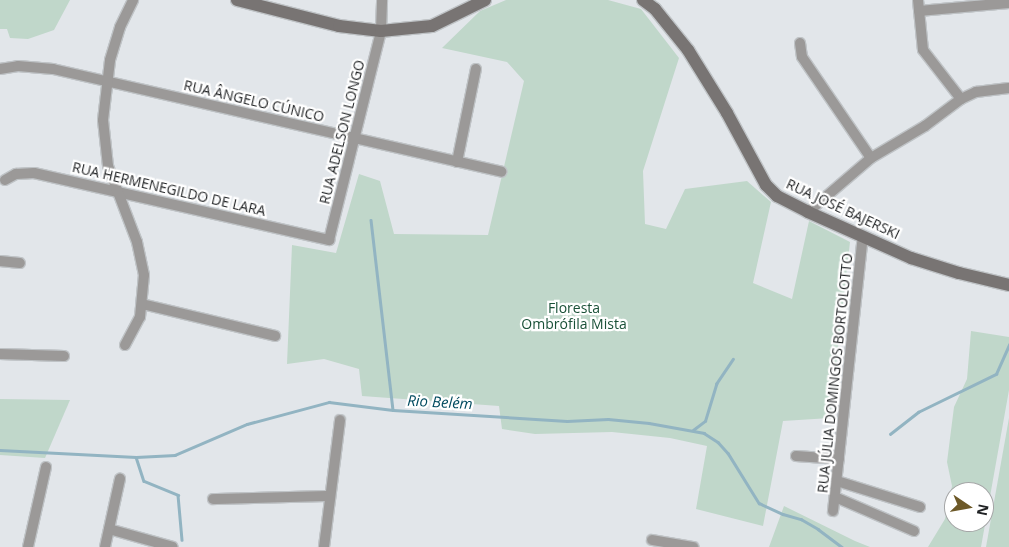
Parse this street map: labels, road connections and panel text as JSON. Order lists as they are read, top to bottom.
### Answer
{
  "streets": {
    "main road": ["RUA JOSÉ BAJERSKI"],
    "street": [
      "RUA ÂNGELO CÚNICO",
      "RUA ADELSON LONGO",
      "RUA HERMENEGILDO DE LARA",
      "RUA JÚLIA DOMINGOS BORTOLOTTO"
    ]
  },
  "crossings": [
    ["RUA ÂNGELO CÚNICO", "RUA ADELSON LONGO"],
    ["RUA ADELSON LONGO", "RUA HERMENEGILDO DE LARA"],
    ["RUA JOSÉ BAJERSKI", "RUA JÚLIA DOMINGOS BORTOLOTTO"]
  ],
  "water": ["Rio Belém"],
  "parks": ["Floresta Ombrófila Mista"],
  "north": "right"
}
